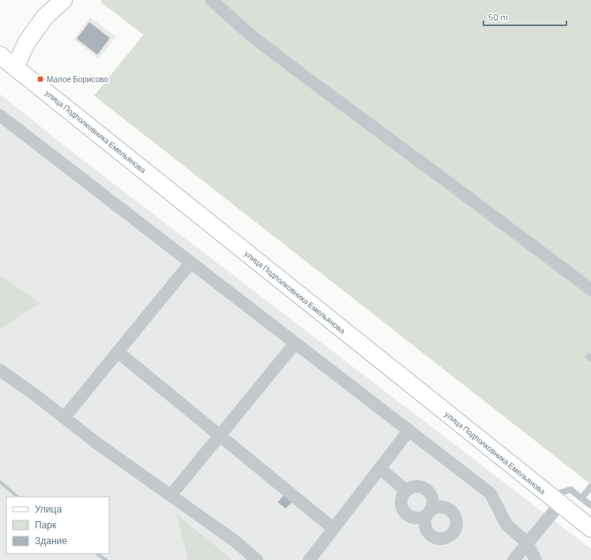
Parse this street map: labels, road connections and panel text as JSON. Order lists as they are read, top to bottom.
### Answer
{
  "streets": {
    "main road": ["улица Подполковника Емельянова"]
  },
  "places": {
    "transit": ["Малое Борисово"]
  },
  "legend": ["Улица", "Парк", "Здание"],
  "scale_bar": "50 m"
}
